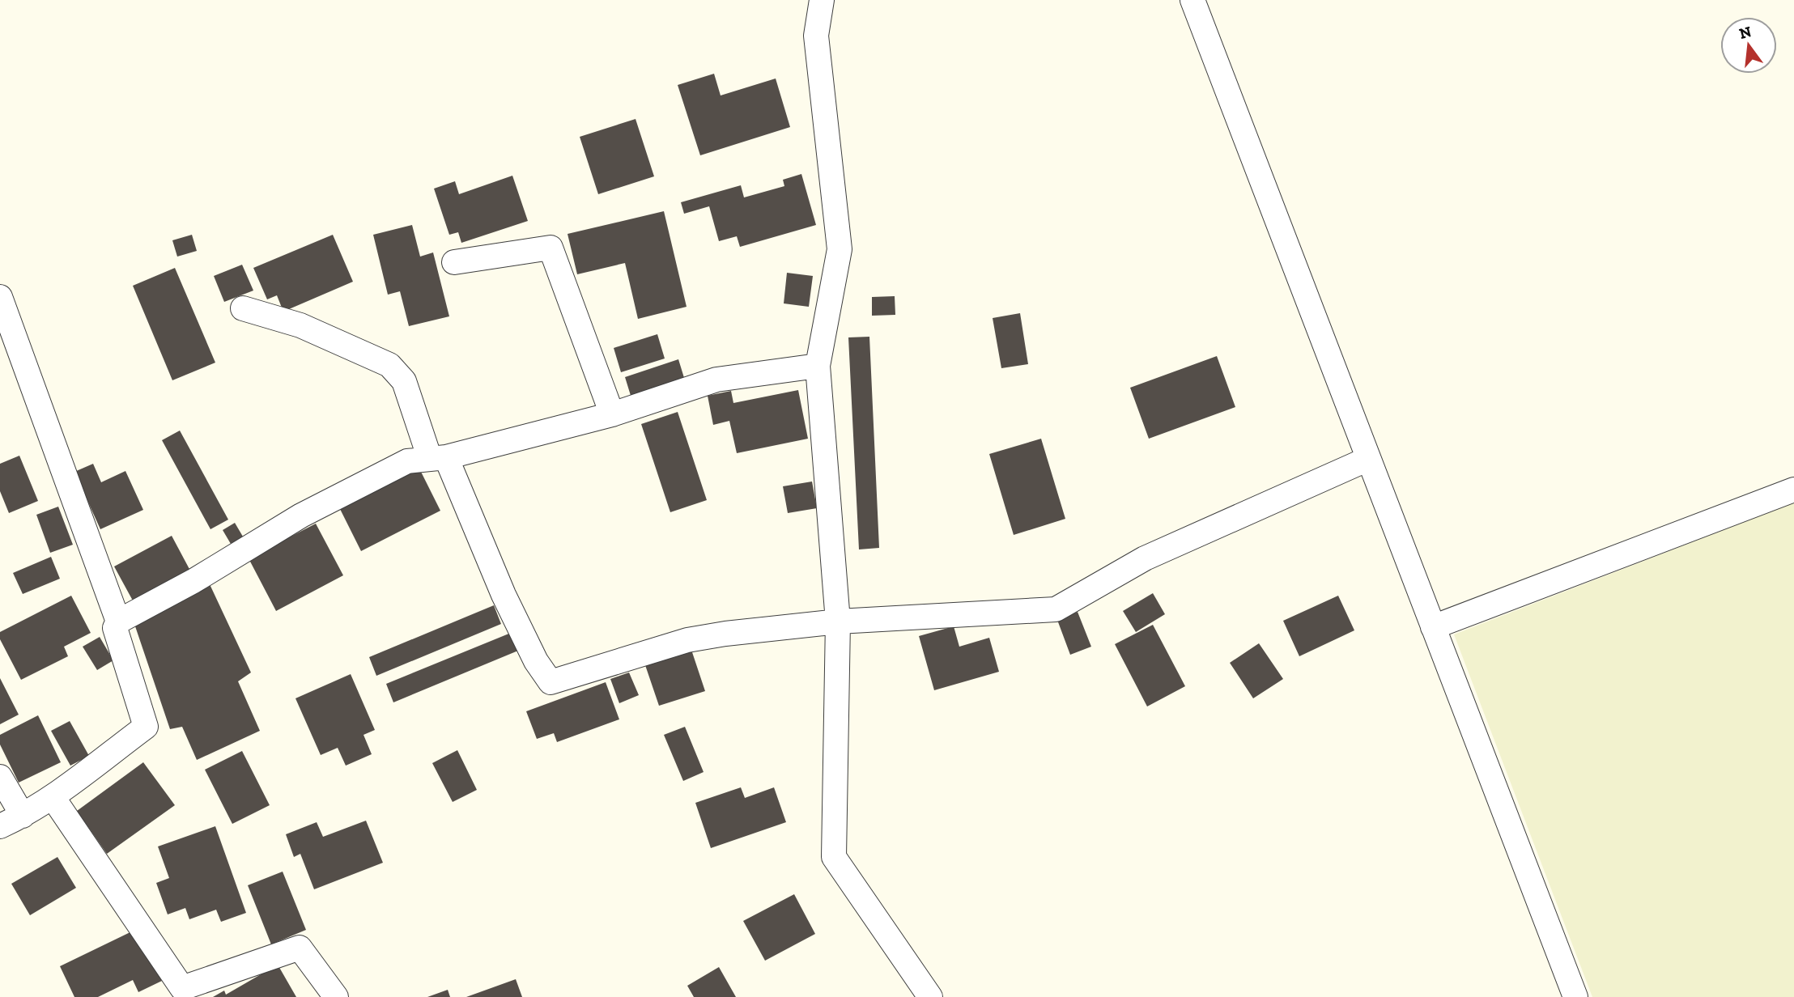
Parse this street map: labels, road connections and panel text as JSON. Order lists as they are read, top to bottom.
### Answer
{
  "north": "top"
}
